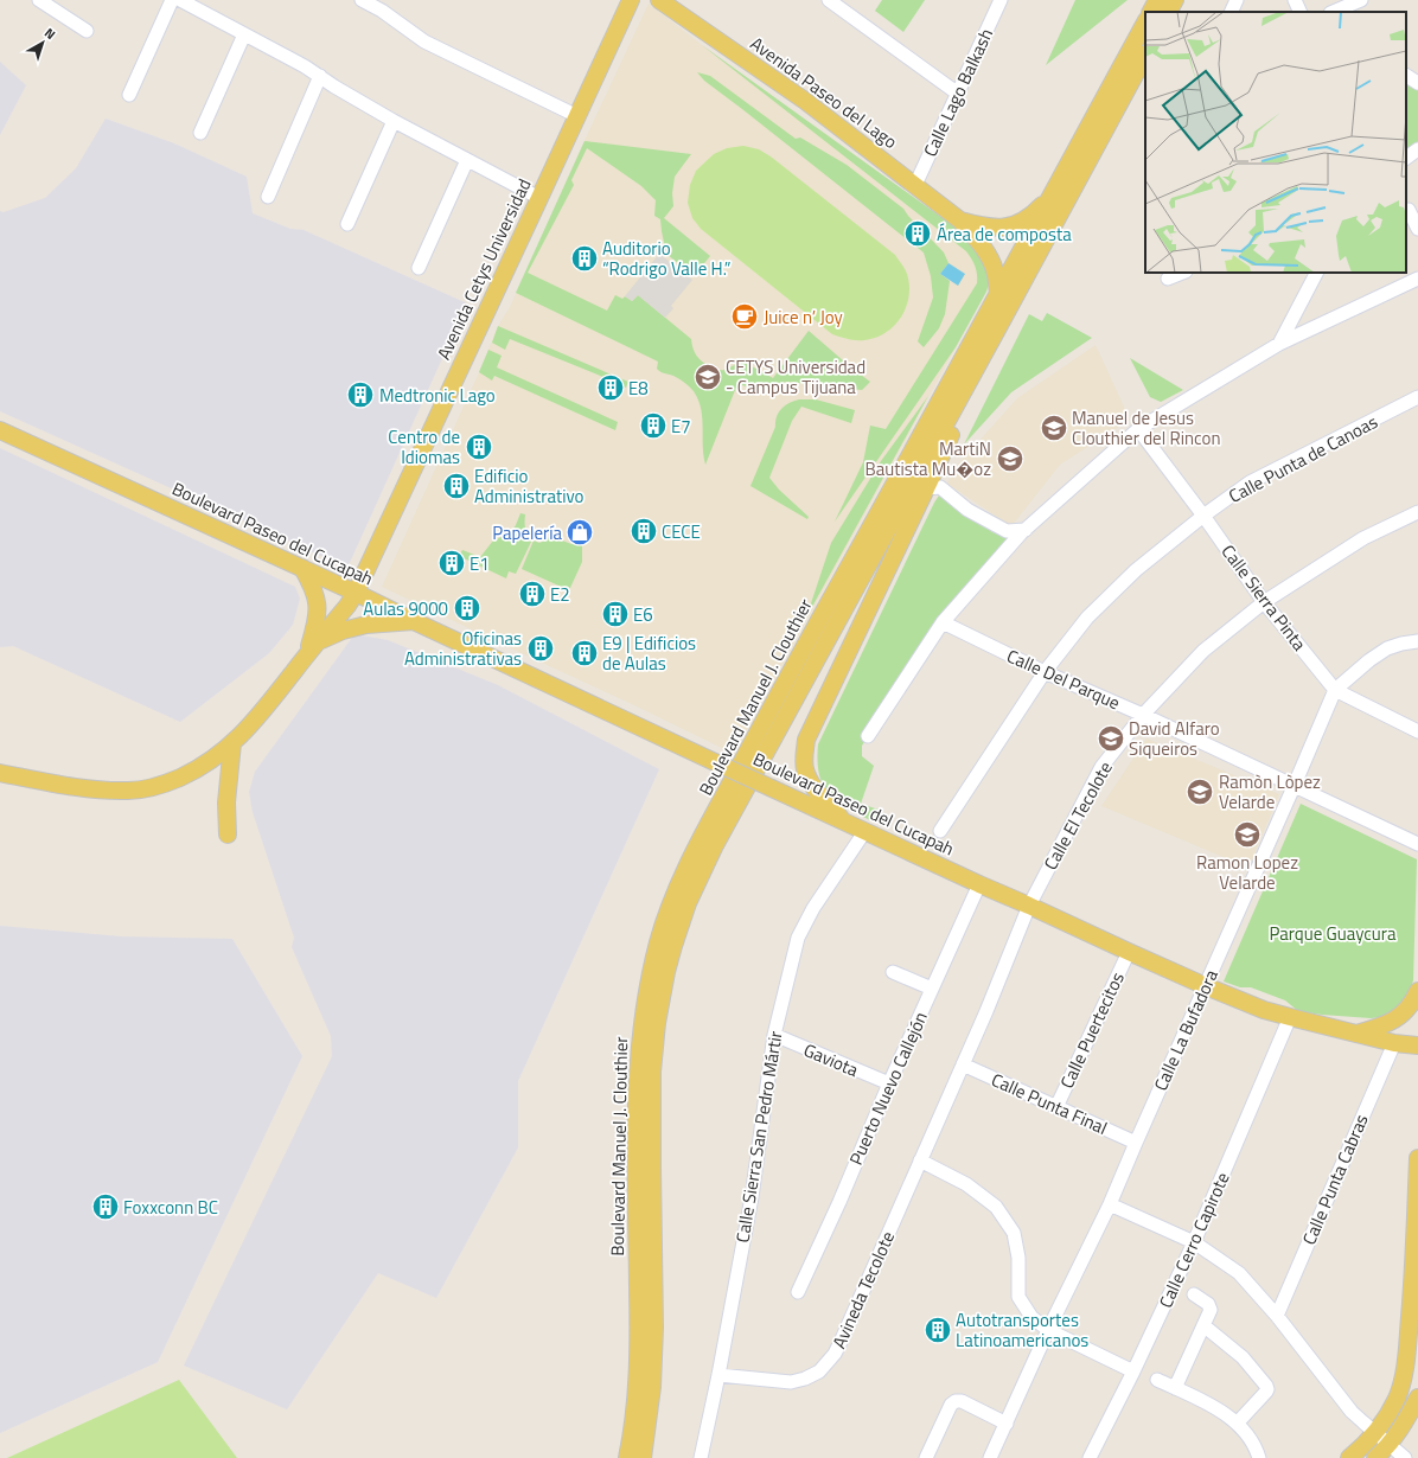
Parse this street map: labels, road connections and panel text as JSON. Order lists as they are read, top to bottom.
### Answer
{
  "streets": {
    "main road": [
      "Avenida Paseo del Lago",
      "Avenida Cetys Universidad",
      "Boulevard Paseo del Cucapah",
      "Boulevard Manuel J. Clouthier"
    ],
    "street": [
      "Calle Lago Balkash",
      "Calle Punta de Canoas",
      "Calle Sierra Pinta",
      "Calle Del Parque",
      "Calle El Tecolote",
      "Calle Puertecitos",
      "Calle La Bufadora",
      "Gaviota",
      "Puerto Nuevo Callejón",
      "Calle Punta Final",
      "Calle Sierra San Pedro Mártir",
      "Calle Punta Cabras",
      "Calle Cerro Capirote",
      "Avineda Tecolote"
    ]
  },
  "crossings": [
    ["Avenida Paseo del Lago", "Calle Lago Balkash"],
    ["Avenida Cetys Universidad", "Boulevard Paseo del Cucapah"],
    ["Calle Punta de Canoas", "Calle Sierra Pinta"],
    ["Calle Punta de Canoas", "Calle Del Parque"],
    ["Boulevard Paseo del Cucapah", "Calle El Tecolote"],
    ["Boulevard Paseo del Cucapah", "Calle Puertecitos"],
    ["Boulevard Paseo del Cucapah", "Calle La Bufadora"],
    ["Boulevard Paseo del Cucapah", "Puerto Nuevo Callejón"],
    ["Boulevard Paseo del Cucapah", "Calle Sierra San Pedro Mártir"],
    ["Boulevard Paseo del Cucapah", "Calle Punta Cabras"],
    ["Boulevard Paseo del Cucapah", "Calle Cerro Capirote"],
    ["Calle Sierra Pinta", "Calle El Tecolote"],
    ["Calle Sierra Pinta", "Calle La Bufadora"],
    ["Calle Del Parque", "Calle El Tecolote"],
    ["Calle Del Parque", "Calle La Bufadora"],
    ["Calle El Tecolote", "Calle Punta Final"],
    ["Calle El Tecolote", "Avineda Tecolote"],
    ["Calle Puertecitos", "Calle Punta Final"],
    ["Calle La Bufadora", "Calle Punta Final"],
    ["Gaviota", "Puerto Nuevo Callejón"],
    ["Gaviota", "Calle Sierra San Pedro Mártir"],
    ["Calle Sierra San Pedro Mártir", "Avineda Tecolote"]
  ],
  "parks": ["Parque Guaycura"],
  "places": {
    "building": [
      "Área de composta",
      "Auditorio “Rodrigo Valle H.”",
      "E8",
      "Medtronic Lago",
      "E7",
      "Centro de Idiomas",
      "Edificio Administrativo",
      "CECE",
      "E1",
      "E2",
      "Aulas 9000",
      "E6",
      "Oficinas Administrativas",
      "E9 | Edificios de Aulas",
      "Foxxconn BC",
      "Autotransportes Latinoamericanos"
    ],
    "cafe": ["Juice n’ Joy"],
    "school or university": [
      "CETYS Universidad - Campus Tijuana",
      "Manuel de Jesus Clouthier del Rincon",
      "MartiN Bautista Mu�oz",
      "David Alfaro Siqueiros",
      "Ramòn Lòpez Velarde",
      "Ramon Lopez Velarde"
    ],
    "shop": ["Papelería"]
  },
  "north": "top right"
}
